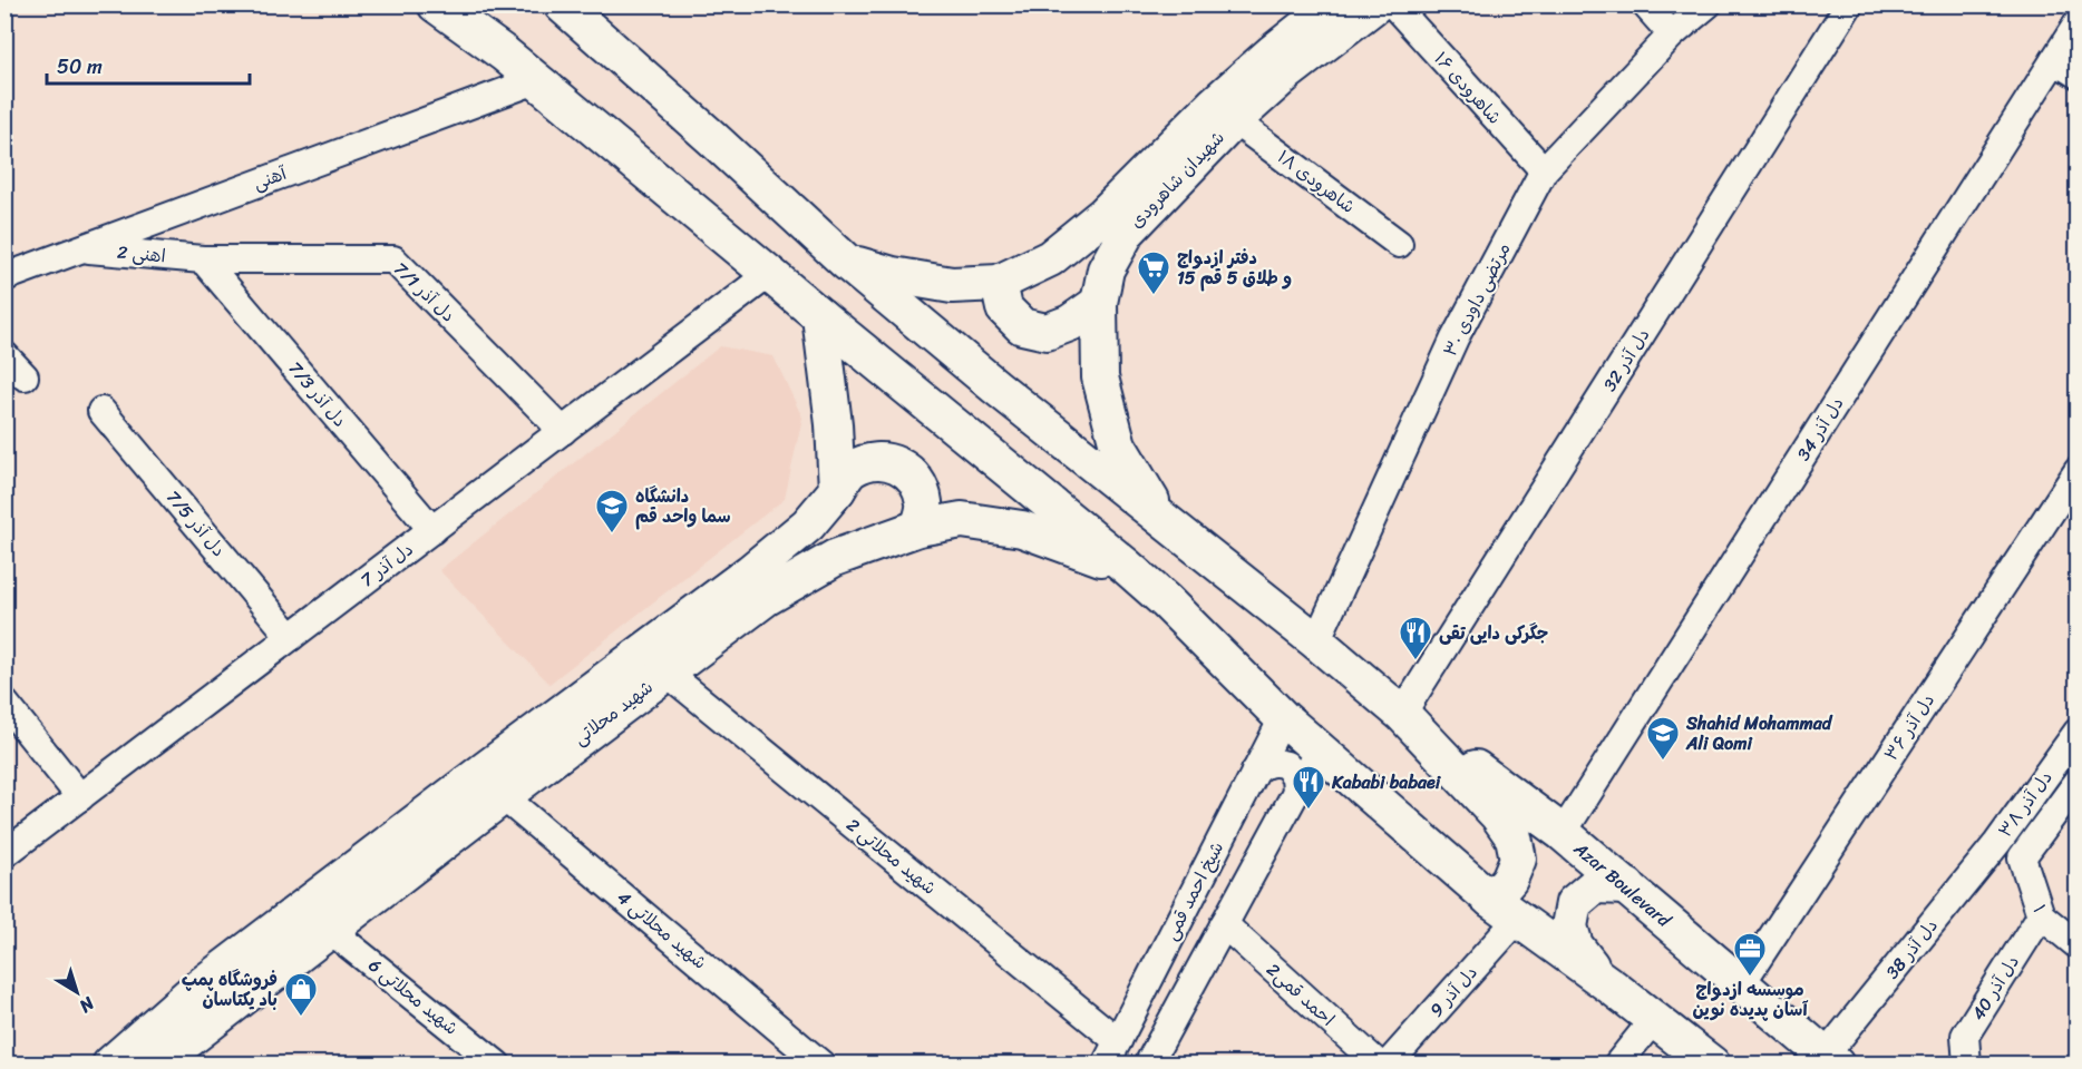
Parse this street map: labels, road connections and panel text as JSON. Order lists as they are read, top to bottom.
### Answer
{
  "streets": {
    "main road": ["شهیدان شاهرودی", "شهید محلاتی", "Azar Boulevard"],
    "street": [
      "شاهرودی ۱۶",
      "آهنی",
      "شاهرودی ۱۸",
      "اهنی 2",
      "دل آذر 7/1",
      "۳۰ مرتضی داودی",
      "دل آذر 32",
      "دل آذر 7/3",
      "دل آذر 34",
      "دل آذر 7/5",
      "دل آذر 7",
      "دل آذر ۳۶",
      "دل آذر ۳۸",
      "شهید محلاتی 2",
      "شیخ احمد قمی",
      "۱",
      "شهید محلاتی 4",
      "دل آذر 38",
      "دل آذر 40",
      "دل آذر 9",
      "احمد قمی2",
      "شهید محلاتی 6"
    ]
  },
  "crossings": [
    ["شاهرودی ۱۶", "۳۰ مرتضی داودی"],
    ["آهنی", "اهنی 2"],
    ["شهیدان شاهرودی", "شاهرودی ۱۸"],
    ["اهنی 2", "دل آذر 7/1"],
    ["اهنی 2", "دل آذر 7/3"],
    ["دل آذر 7/1", "دل آذر 7/3"],
    ["دل آذر 7/1", "دل آذر 7"],
    ["دل آذر 32", "Azar Boulevard"],
    ["دل آذر 7/3", "دل آذر 7"],
    ["دل آذر 34", "Azar Boulevard"],
    ["دل آذر 7/5", "دل آذر 7"],
    ["شهید محلاتی", "شهید محلاتی 2"],
    ["شهید محلاتی", "شهید محلاتی 4"],
    ["شهید محلاتی", "شهید محلاتی 6"],
    ["دل آذر ۳۶", "Azar Boulevard"],
    ["دل آذر ۳۸", "۱"],
    ["دل آذر ۳۸", "دل آذر 38"],
    ["شهید محلاتی 2", "شیخ احمد قمی"],
    ["Azar Boulevard", "دل آذر 38"],
    ["۱", "دل آذر 40"]
  ],
  "places": {
    "supermarket": ["دفتر ازدواج 15 و طلاق 5 قم"],
    "school or university": ["دانشگاه سما واحد قم", "Shahid Mohammad Ali Qomi"],
    "restaurant": ["جگرکی دایی تقی", "Kababi babaei"],
    "office": ["موسسه ازدواج آسان پدیده نوین"],
    "shop": ["فروشگاه پمپ باد یکتاسان"]
  },
  "scale_bar": "50 m",
  "north": "bottom right"
}
